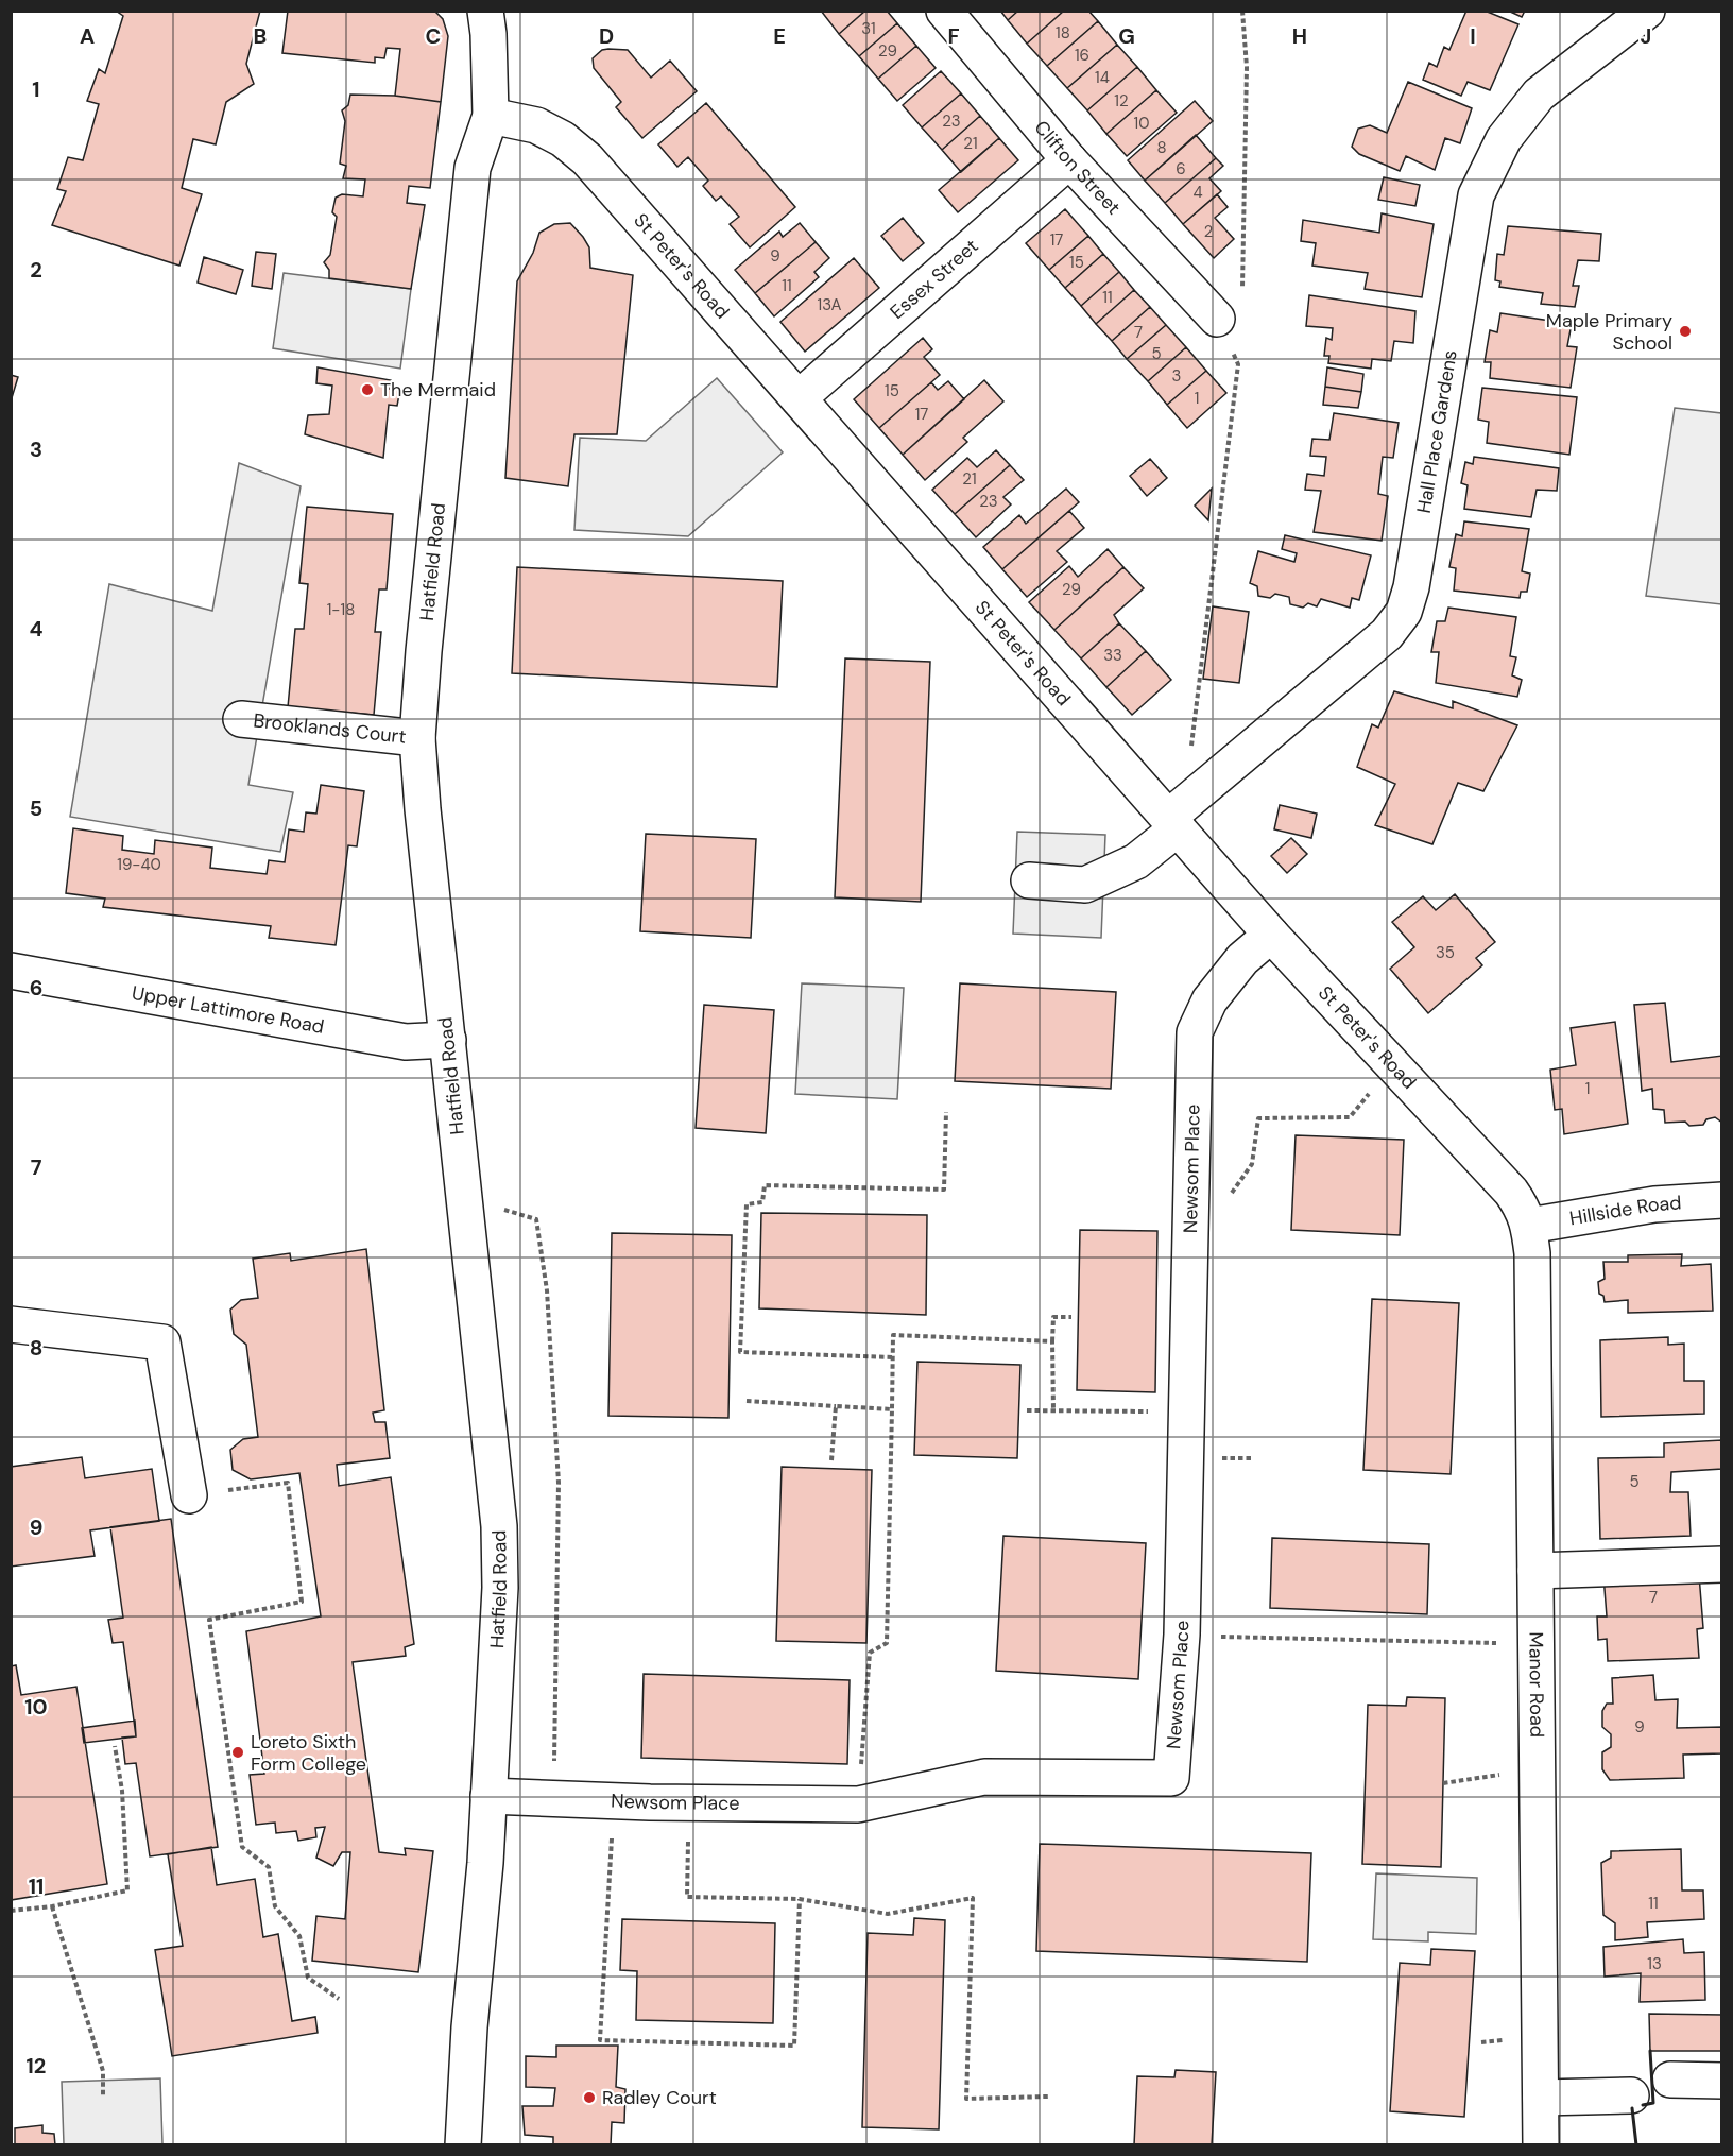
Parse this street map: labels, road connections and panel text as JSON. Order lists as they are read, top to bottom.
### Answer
{
  "streets": {
    "street": [
      "Clifton Street",
      "St Peter's Road",
      "Essex Street",
      "Hall Place Gardens",
      "Hatfield Road",
      "Brooklands Court",
      "Upper Lattimore Road",
      "Newsom Place",
      "Hillside Road",
      "Manor Road"
    ]
  },
  "crossings": [
    ["Clifton Street", "Essex Street"],
    ["St Peter's Road", "Essex Street"],
    ["St Peter's Road", "Hall Place Gardens"],
    ["St Peter's Road", "Hatfield Road"],
    ["St Peter's Road", "Newsom Place"],
    ["St Peter's Road", "Hillside Road"],
    ["St Peter's Road", "Manor Road"],
    ["Hatfield Road", "Brooklands Court"],
    ["Hatfield Road", "Upper Lattimore Road"],
    ["Hatfield Road", "Newsom Place"],
    ["Hillside Road", "Manor Road"]
  ],
  "places": [
    "Maple Primary School",
    "The Mermaid",
    "Loreto Sixth Form College",
    "Radley Court"
  ],
  "house_numbers": [
    "31",
    "18",
    "29",
    "16",
    "14",
    "12",
    "23",
    "10",
    "21",
    "8",
    "6",
    "4",
    "2",
    "17",
    "9",
    "15",
    "11",
    "11",
    "13A",
    "7",
    "5",
    "3",
    "15",
    "1",
    "17",
    "21",
    "23",
    "29",
    "1-18",
    "33",
    "19-40",
    "35",
    "1",
    "5",
    "7",
    "9",
    "11",
    "13"
  ],
  "grid": {
    "columns": [
      "A",
      "B",
      "C",
      "D",
      "E",
      "F",
      "G",
      "H",
      "I",
      "J"
    ],
    "rows": [
      "1",
      "2",
      "3",
      "4",
      "5",
      "6",
      "7",
      "8",
      "9",
      "10",
      "11",
      "12"
    ]
  }
}
